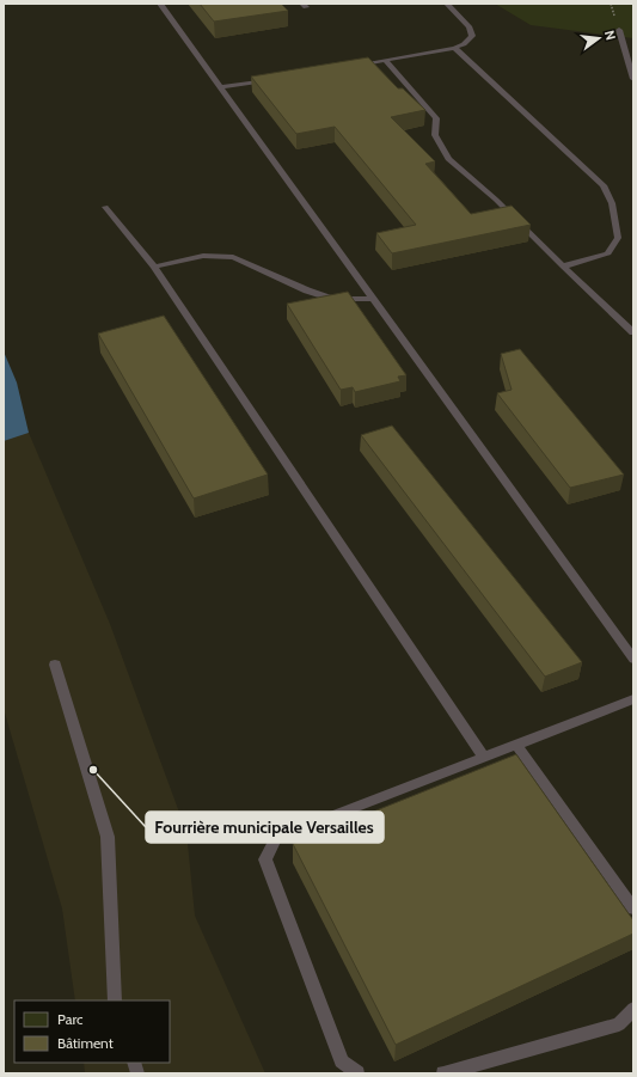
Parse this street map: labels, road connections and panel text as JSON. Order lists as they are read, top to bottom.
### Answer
{
  "places": ["Fourrière municipale Versailles"],
  "legend": ["Parc", "Bâtiment"],
  "north": "right"
}
